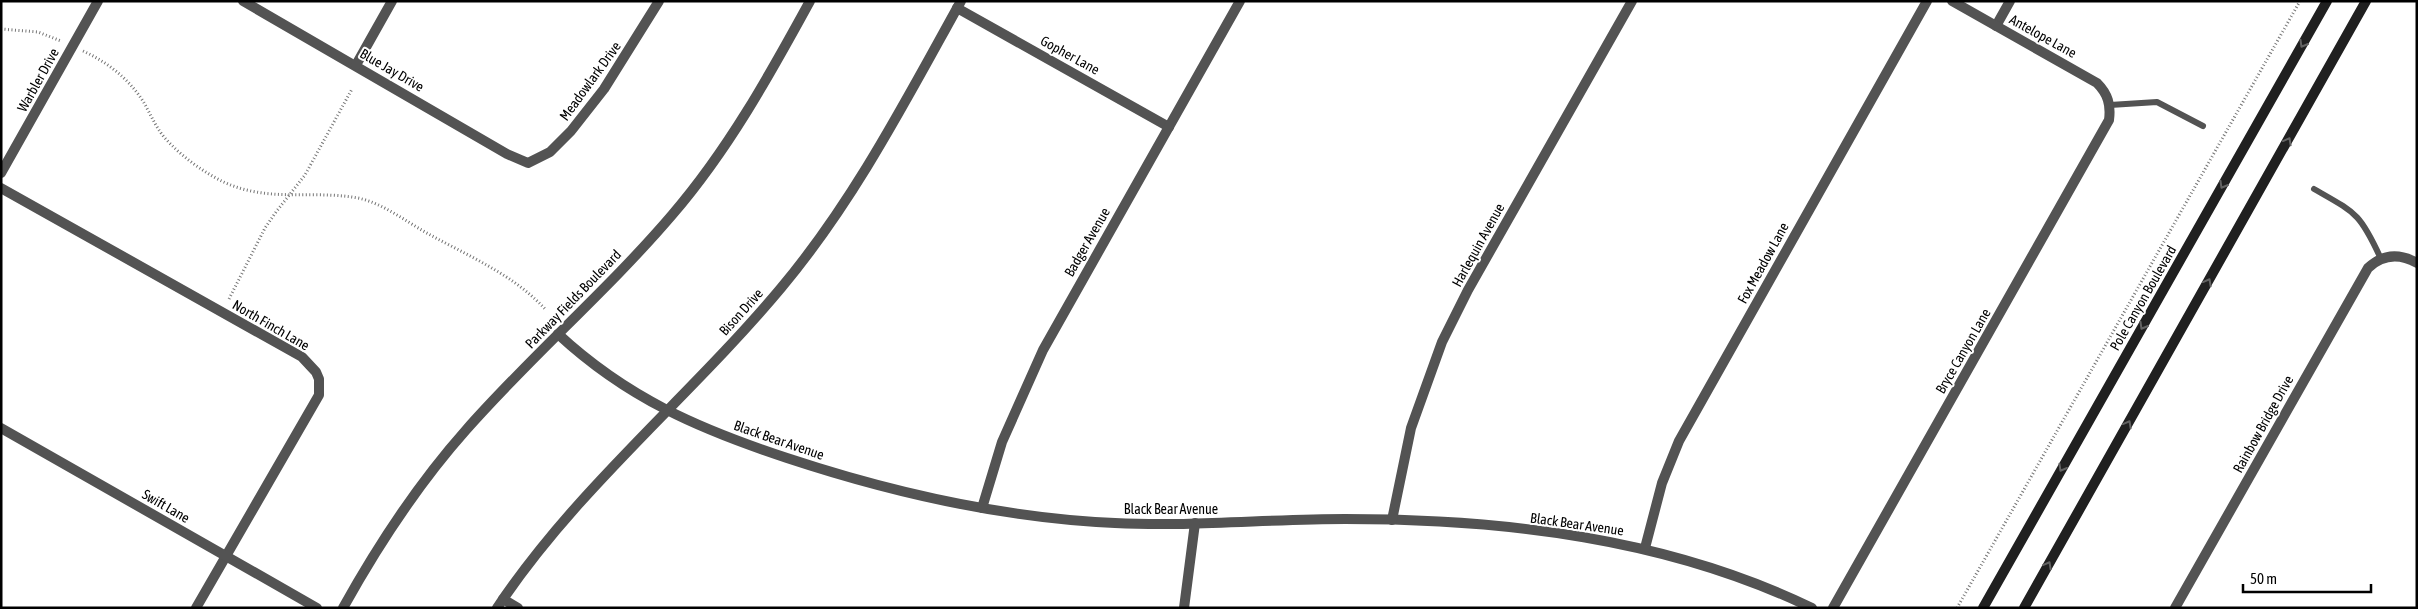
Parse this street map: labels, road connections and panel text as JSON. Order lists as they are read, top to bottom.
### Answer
{
  "streets": {
    "street": [
      "Antelope Lane",
      "Gopher Lane",
      "Blue Jay Drive",
      "Warbler Drive",
      "Meadowlark Drive",
      "Badger Avenue",
      "Harlequin Avenue",
      "Fox Meadow Lane",
      "Pole Canyon Boulevard",
      "Parkway Fields Boulevard",
      "Bison Drive",
      "North Finch Lane",
      "Bryce Canyon Lane",
      "Rainbow Bridge Drive",
      "Black Bear Avenue",
      "Swift Lane"
    ]
  },
  "crossings": [
    ["Antelope Lane", "Bryce Canyon Lane"],
    ["Gopher Lane", "Badger Avenue"],
    ["Gopher Lane", "Bison Drive"],
    ["Blue Jay Drive", "Meadowlark Drive"],
    ["Badger Avenue", "Black Bear Avenue"],
    ["Harlequin Avenue", "Black Bear Avenue"],
    ["Fox Meadow Lane", "Black Bear Avenue"],
    ["Parkway Fields Boulevard", "Black Bear Avenue"],
    ["Bison Drive", "Black Bear Avenue"],
    ["North Finch Lane", "Swift Lane"]
  ],
  "scale_bar": "50 m"
}
